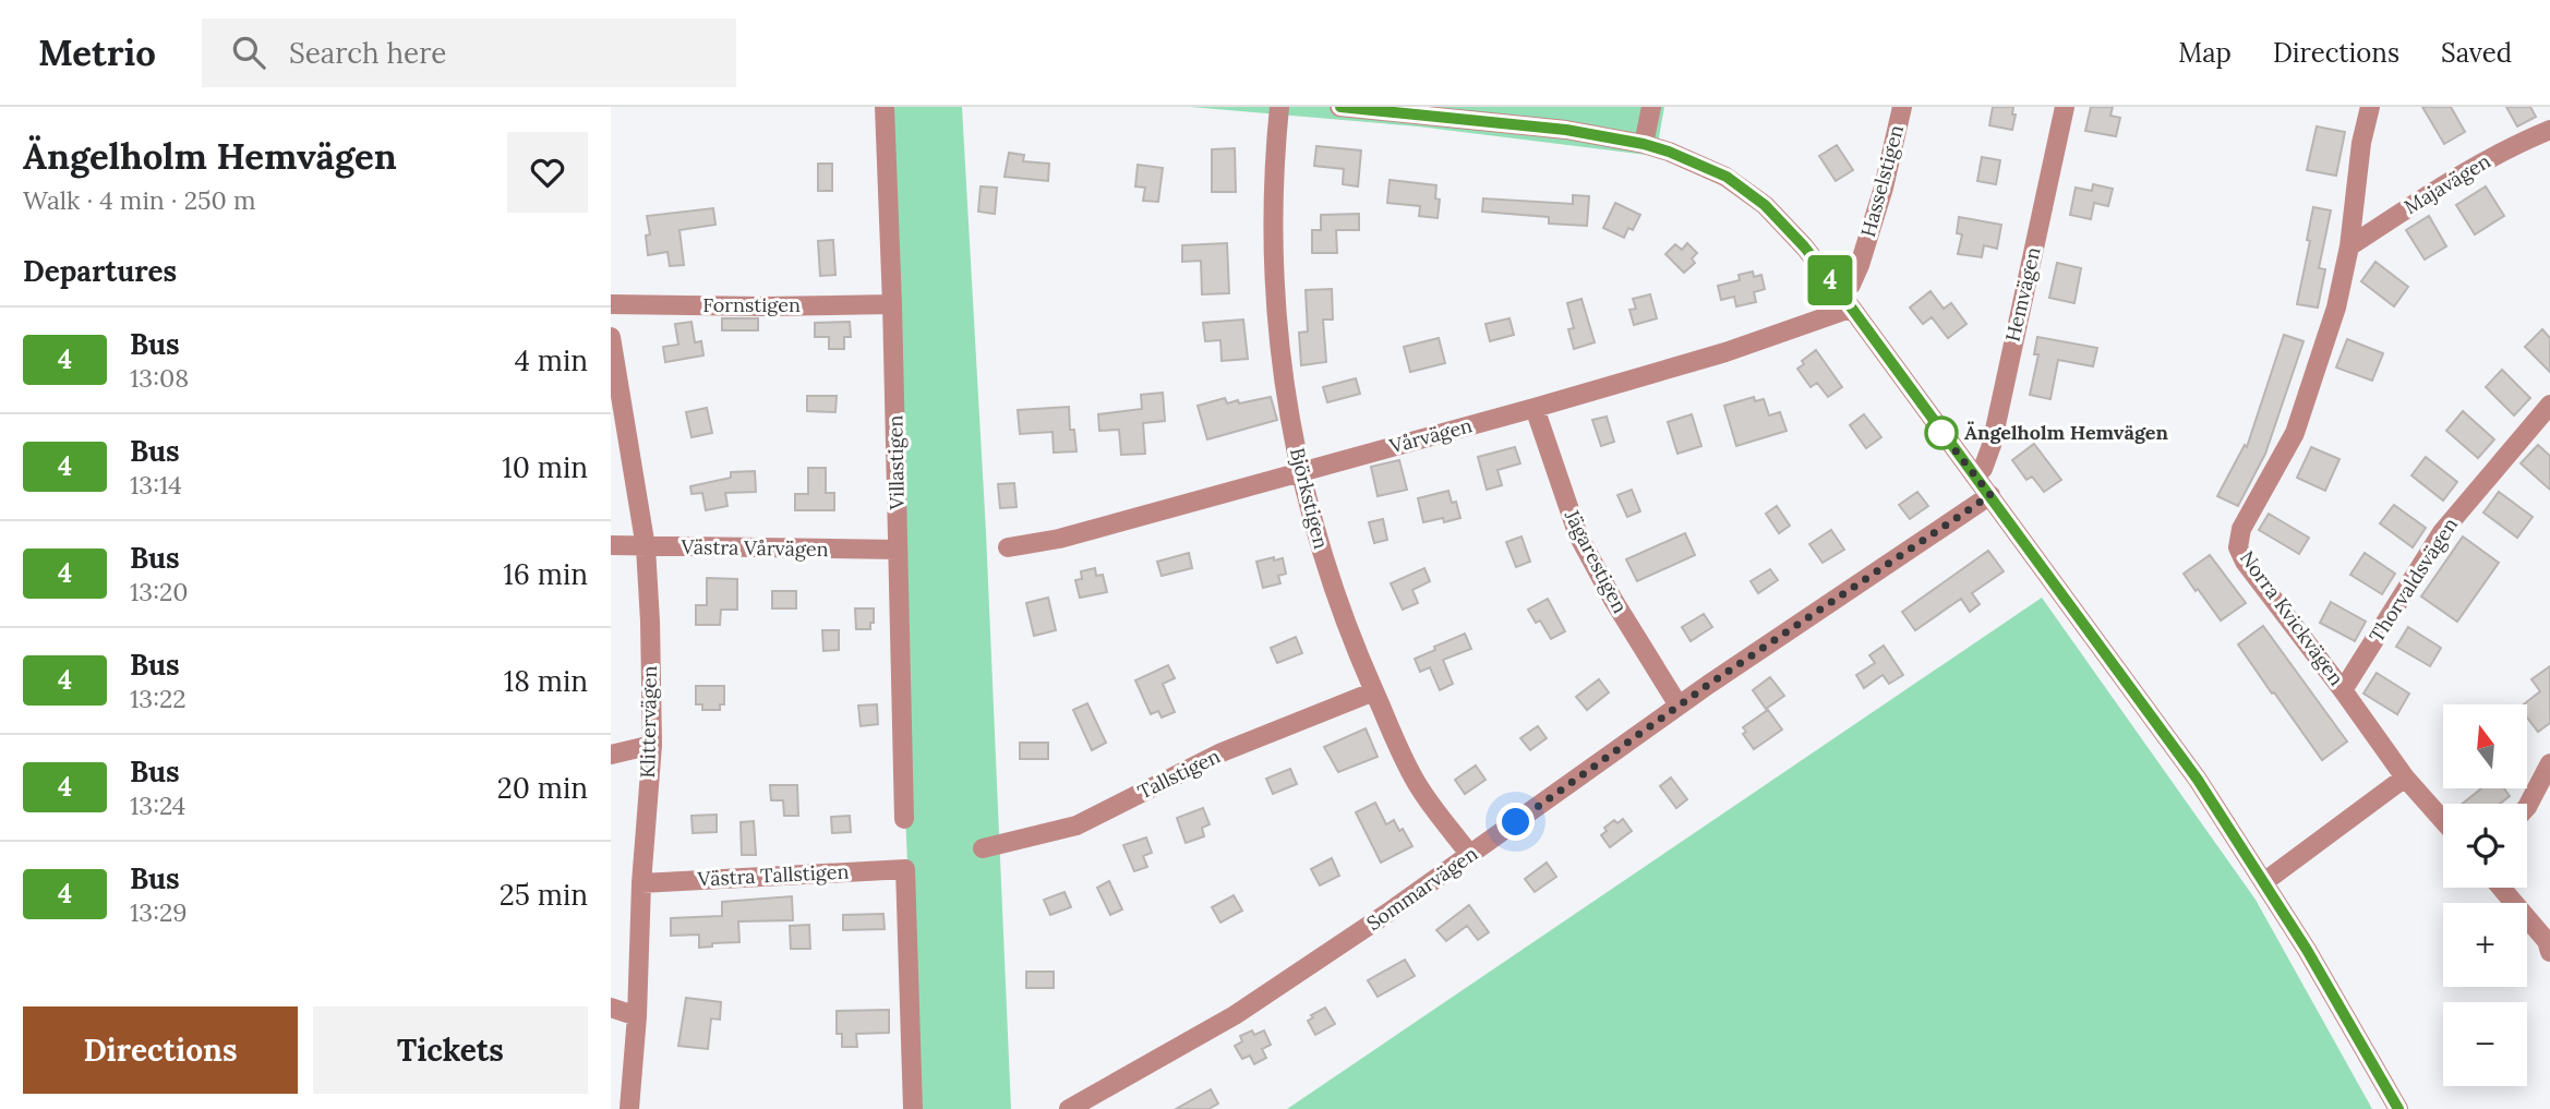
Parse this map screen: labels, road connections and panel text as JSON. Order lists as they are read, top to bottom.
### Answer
{
  "streets": {
    "street": [
      "Hasselstigen",
      "Majavägen",
      "Hemvägen",
      "Fornstigen",
      "Vårvägen",
      "Villastigen",
      "Björkstigen",
      "Västra Vårvägen",
      "Jägarestigen",
      "Thorvaldsvägen",
      "Norra Kvickvägen",
      "Klittervägen",
      "Tallstigen",
      "Västra Tallstigen",
      "Sommarvägen"
    ]
  },
  "crossings": [
    ["Hasselstigen", "Vårvägen"],
    ["Majavägen", "Norra Kvickvägen"],
    ["Fornstigen", "Villastigen"],
    ["Vårvägen", "Björkstigen"],
    ["Vårvägen", "Jägarestigen"],
    ["Villastigen", "Västra Vårvägen"],
    ["Björkstigen", "Tallstigen"],
    ["Björkstigen", "Sommarvägen"],
    ["Västra Vårvägen", "Klittervägen"],
    ["Jägarestigen", "Sommarvägen"],
    ["Thorvaldsvägen", "Norra Kvickvägen"],
    ["Klittervägen", "Västra Tallstigen"]
  ],
  "places": ["Ängelholm Hemvägen"],
  "lines": ["bus line 4"],
  "north": "top",
  "page": {
    "header": "Metrio",
    "search": "Search here",
    "nav": ["Map", "Directions", "Saved"],
    "heading": [
      ["Ängelholm Hemvägen", "Walk · 4 min · 250 m"],
      "Departures"
    ],
    "on_map": "4",
    "list": [
      {
        "mark": "4",
        "name": "Bus",
        "note": "13:08",
        "value": "4 min"
      },
      {
        "mark": "4",
        "name": "Bus",
        "note": "13:14",
        "value": "10 min"
      },
      {
        "mark": "4",
        "name": "Bus",
        "note": "13:20",
        "value": "16 min"
      },
      {
        "mark": "4",
        "name": "Bus",
        "note": "13:22",
        "value": "18 min"
      },
      {
        "mark": "4",
        "name": "Bus",
        "note": "13:24",
        "value": "20 min"
      },
      {
        "mark": "4",
        "name": "Bus",
        "note": "13:29",
        "value": "25 min"
      }
    ],
    "map_buttons": ["+", "−"],
    "buttons": ["Directions", "Tickets"]
  }
}
